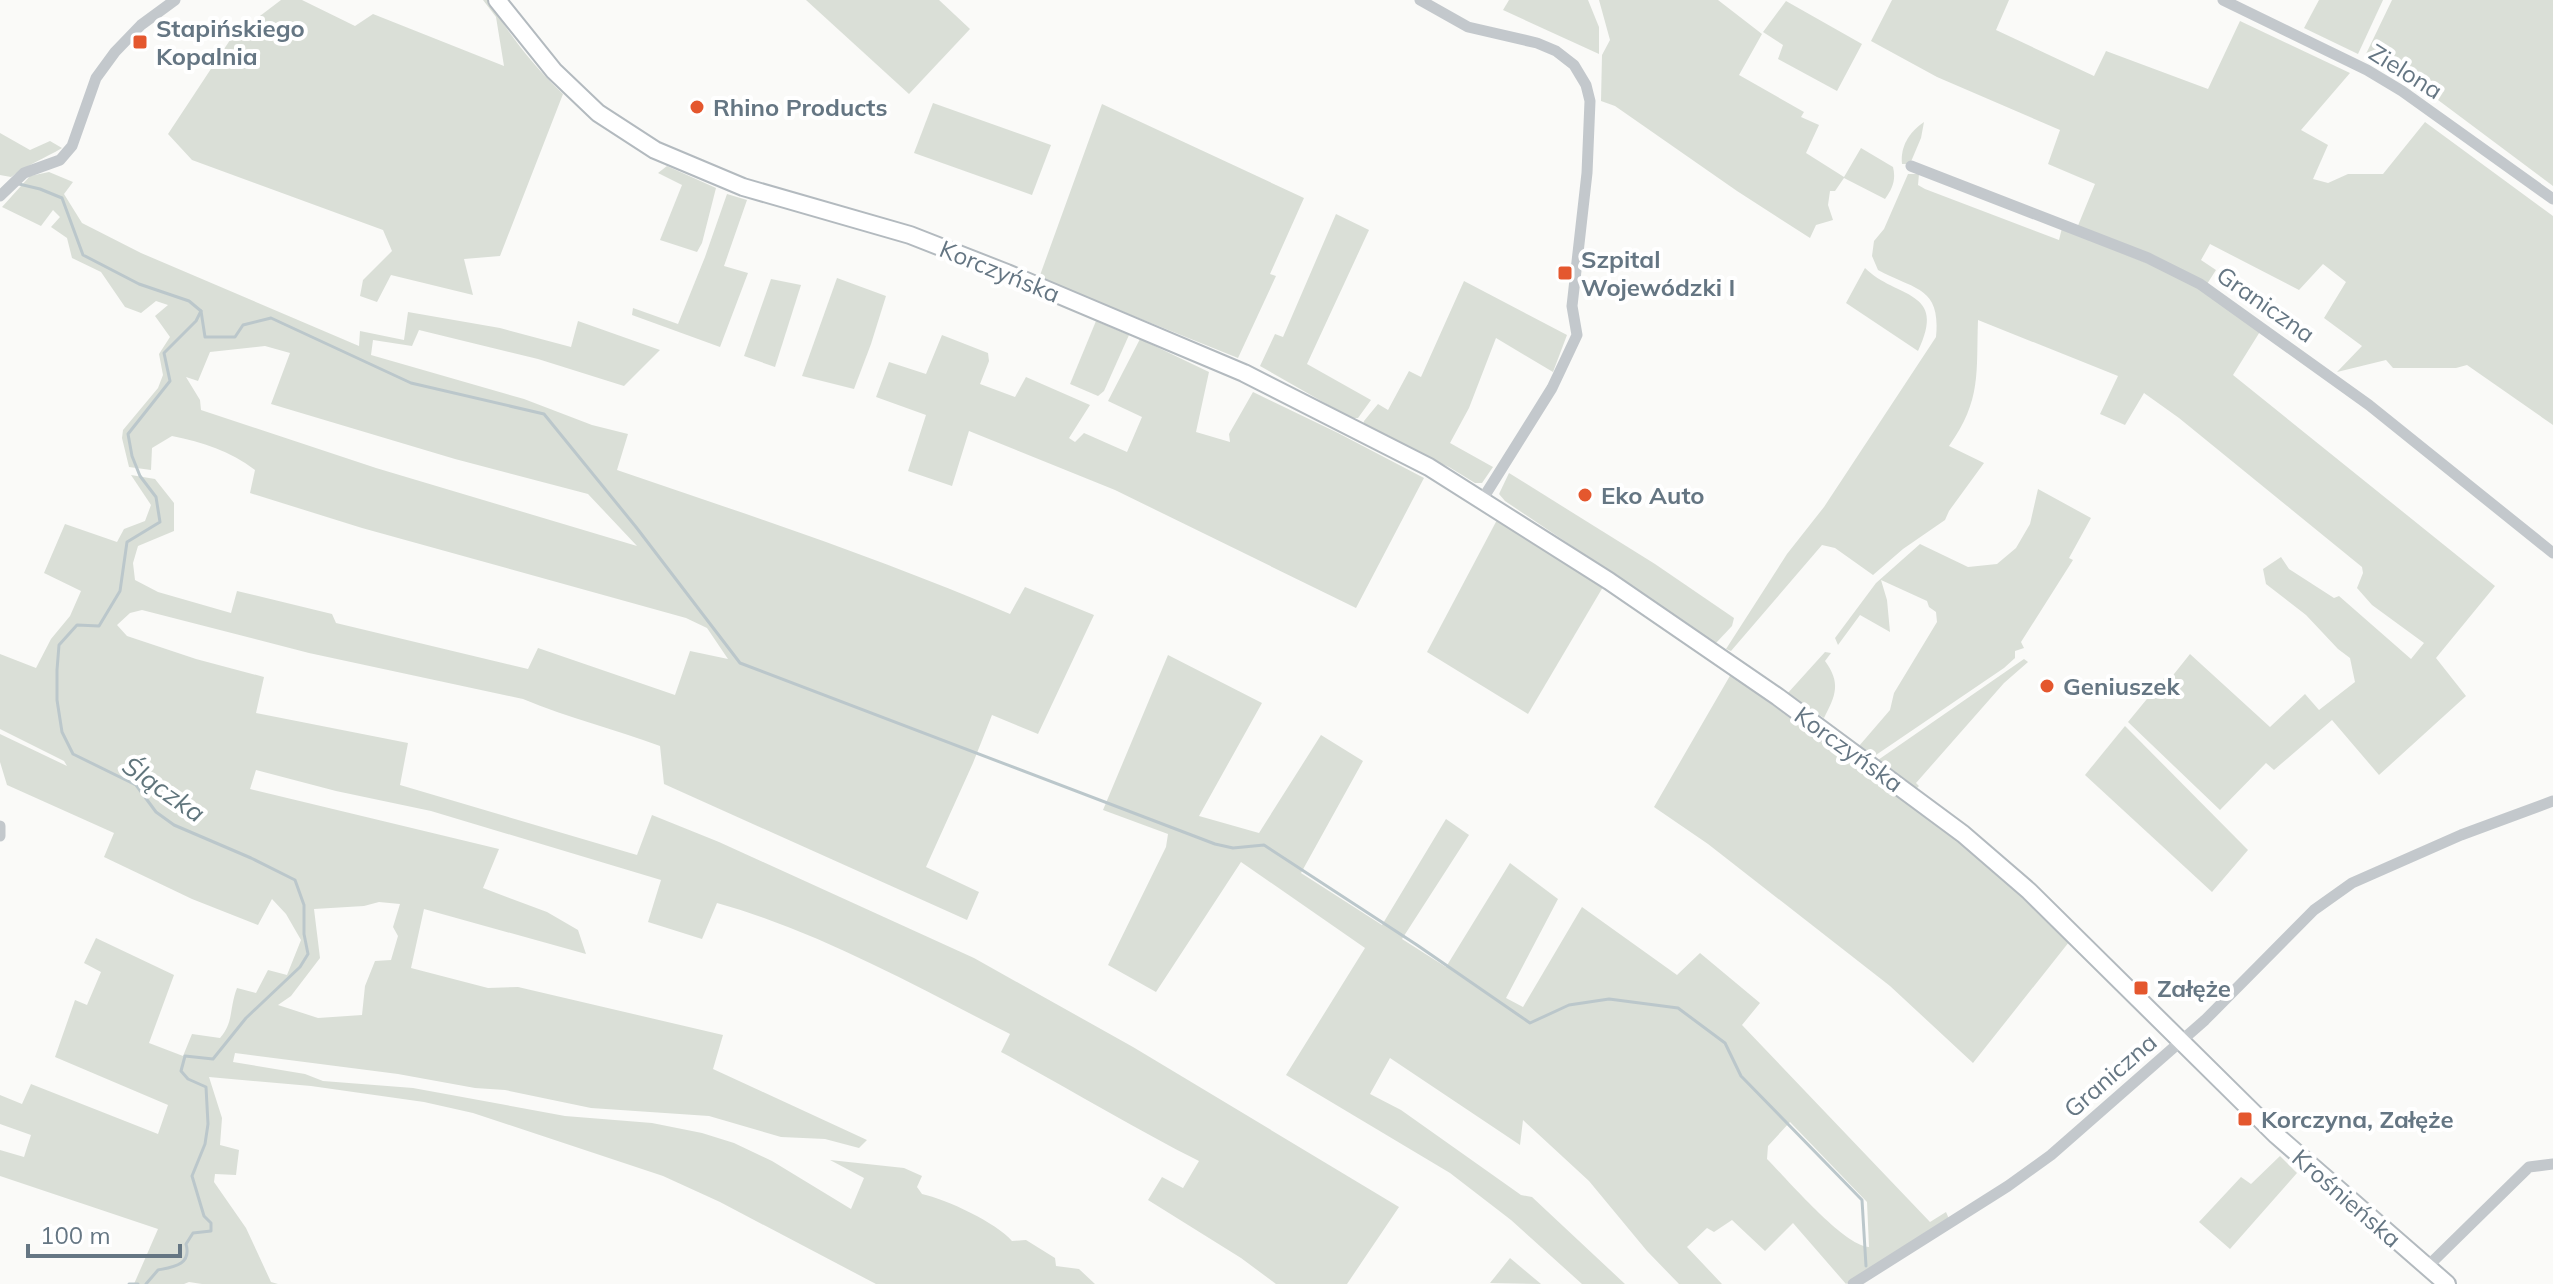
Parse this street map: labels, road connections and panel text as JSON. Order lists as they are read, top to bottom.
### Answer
{
  "streets": {
    "main road": ["Korczyńska", "Krośnieńska"],
    "street": ["Zielona", "Graniczna"]
  },
  "crossings": [
    ["Korczyńska", "Graniczna"],
    ["Korczyńska", "Krośnieńska"],
    ["Graniczna", "Krośnieńska"]
  ],
  "water": ["Ślączka"],
  "places": {
    "transit": [
      "Stapińskiego Kopalnia",
      "Szpital Wojewódzki I",
      "Załęże",
      "Korczyna, Załęże"
    ],
    "other": ["Rhino Products", "Eko Auto", "Geniuszek"]
  },
  "scale_bar": "100 m"
}
